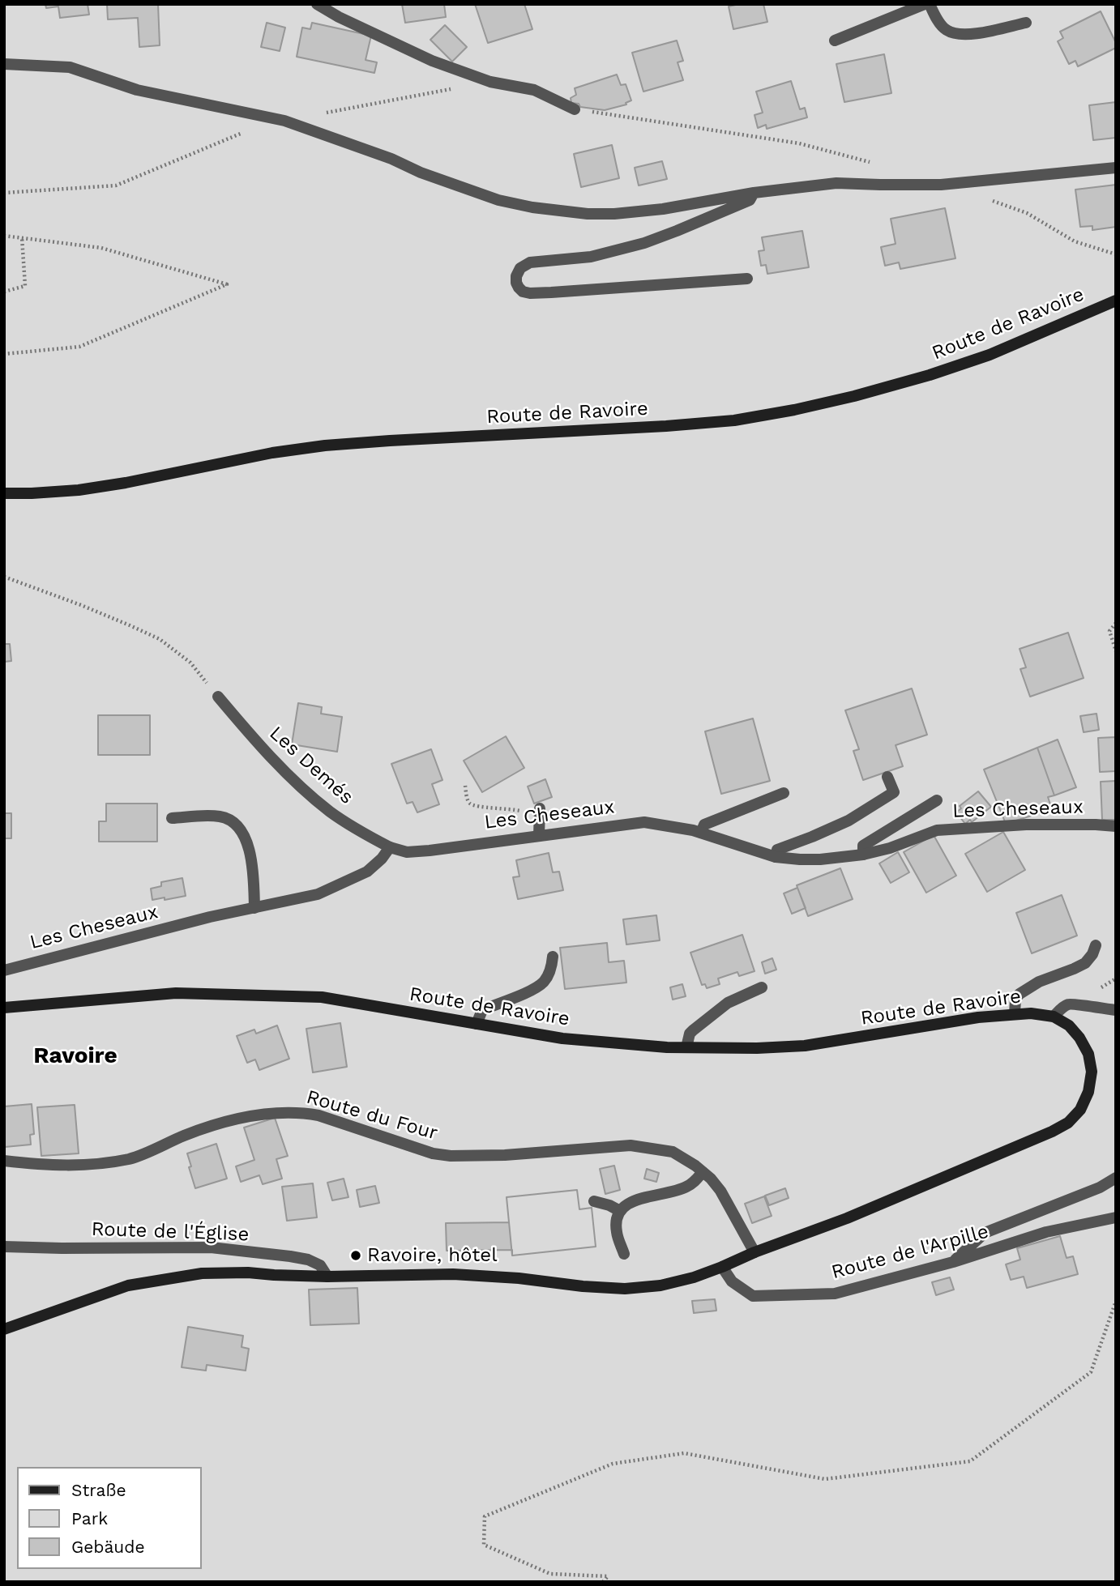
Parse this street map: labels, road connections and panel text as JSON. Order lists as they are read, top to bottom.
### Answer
{
  "streets": {
    "street": [
      "Route de Ravoire",
      "Les Demés",
      "Les Cheseaux",
      "Route du Four",
      "Route de l'Église",
      "Route de l'Arpille"
    ]
  },
  "crossings": [
    ["Les Demés", "Les Cheseaux"]
  ],
  "districts": ["Ravoire"],
  "places": ["Ravoire, hôtel"],
  "legend": ["Straße", "Park", "Gebäude"]
}
